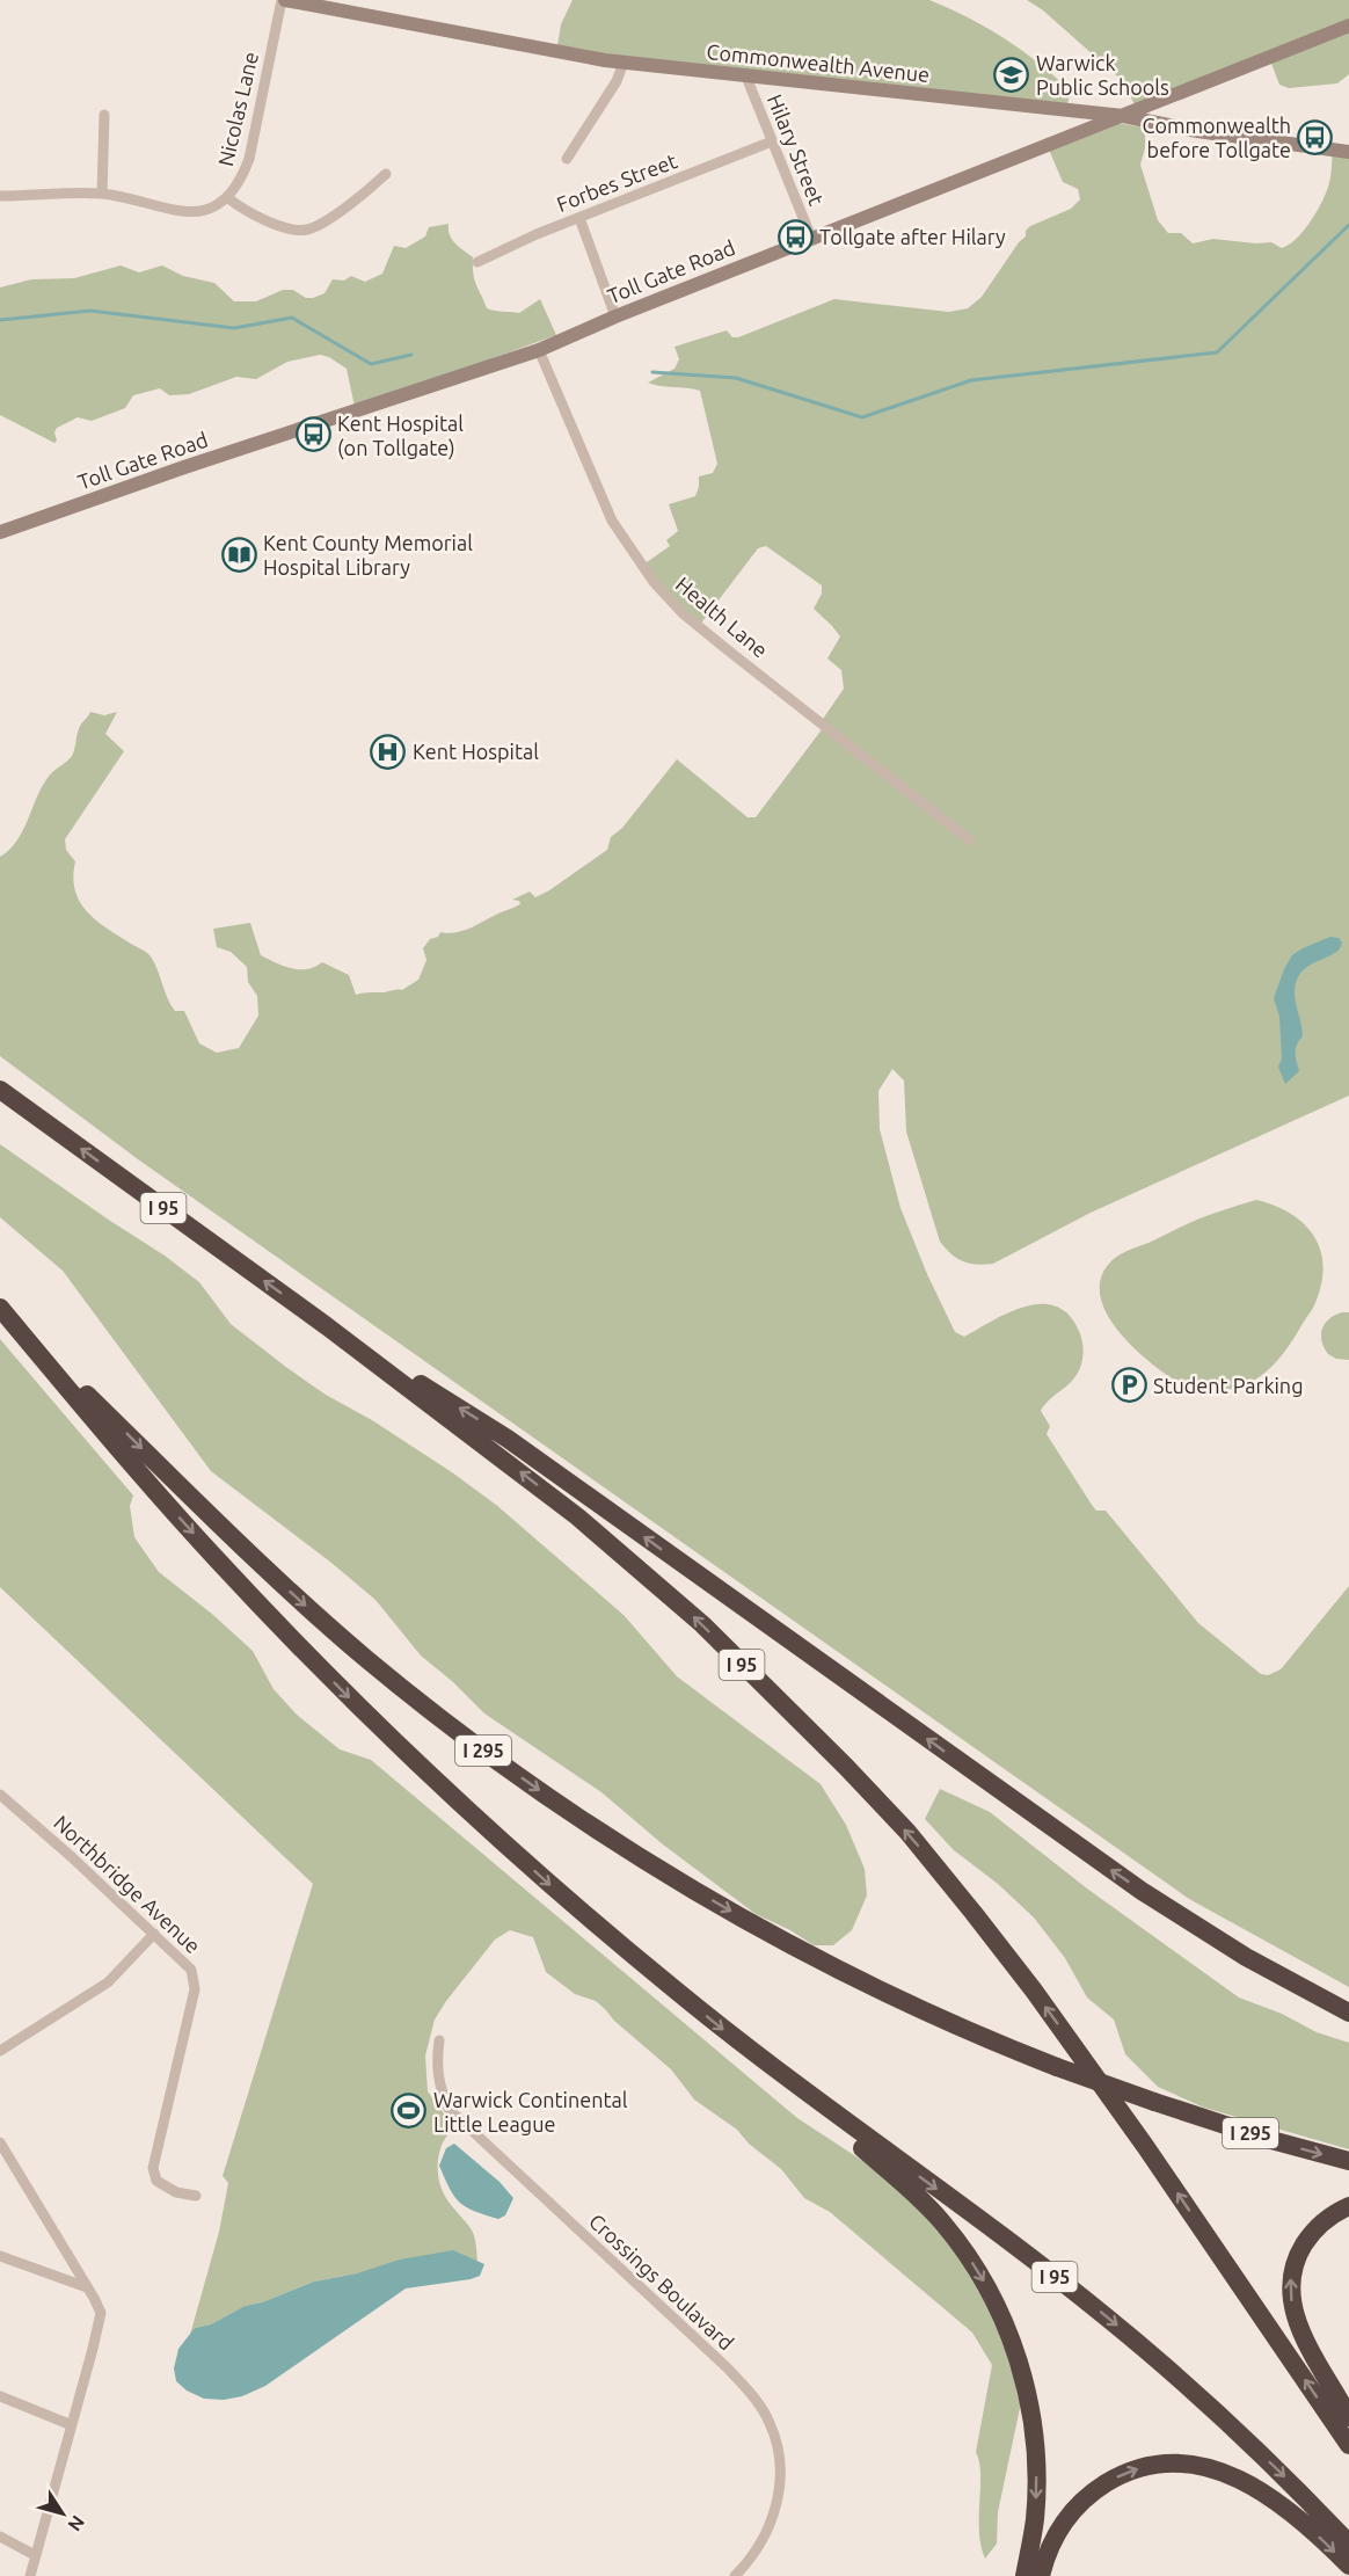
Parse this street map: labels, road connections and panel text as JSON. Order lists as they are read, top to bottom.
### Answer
{
  "streets": {
    "highway": ["I 95", "I 295"],
    "main road": ["Commonwealth Avenue", "Toll Gate Road"],
    "street": [
      "Nicolas Lane",
      "Hilary Street",
      "Forbes Street",
      "Health Lane",
      "Northbridge Avenue",
      "Crossings Boulavard"
    ]
  },
  "crossings": [
    ["Commonwealth Avenue", "Nicolas Lane"],
    ["Commonwealth Avenue", "Hilary Street"],
    ["Commonwealth Avenue", "Toll Gate Road"],
    ["Hilary Street", "Forbes Street"],
    ["Hilary Street", "Toll Gate Road"],
    ["Toll Gate Road", "Health Lane"],
    ["I 95", "I 295"]
  ],
  "places": {
    "school or university": ["Warwick Public Schools"],
    "bus stop": ["Commonwealth before Tollgate", "Tollgate after Hilary", "Kent Hospital (on Tollgate)"],
    "library": ["Kent County Memorial Hospital Library"],
    "hospital": ["Kent Hospital"],
    "parking": ["Student Parking"],
    "sports": ["Warwick Continental Little League"]
  },
  "north": "bottom right"
}
